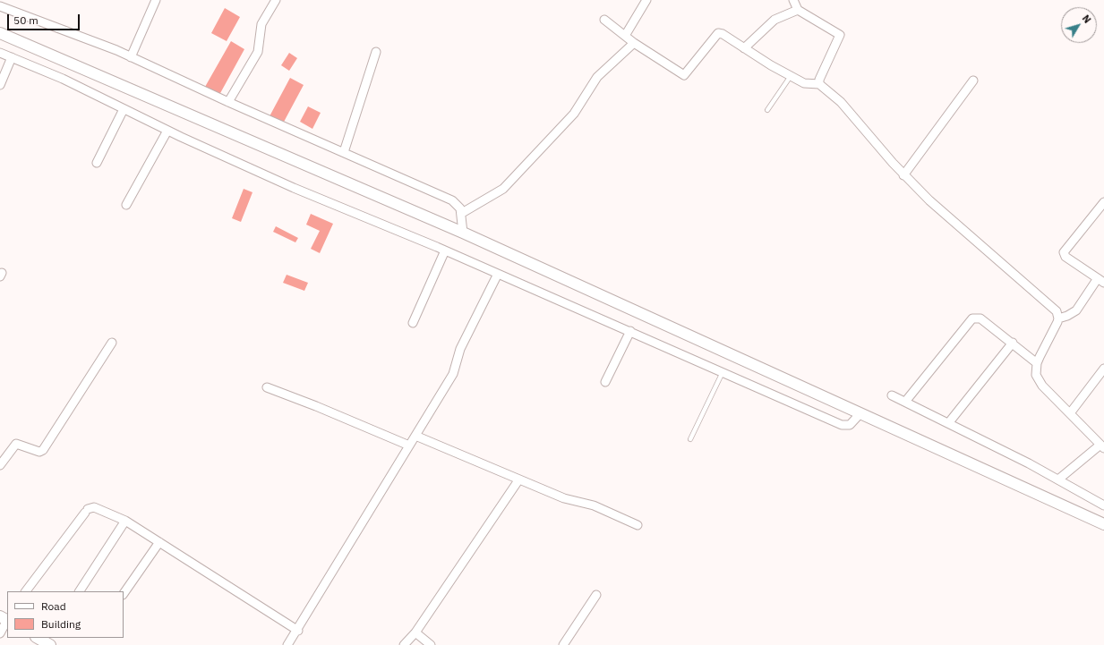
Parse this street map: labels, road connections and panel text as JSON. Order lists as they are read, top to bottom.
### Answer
{
  "legend": ["Road", "Building"],
  "scale_bar": "50 m",
  "north": "top right"
}
